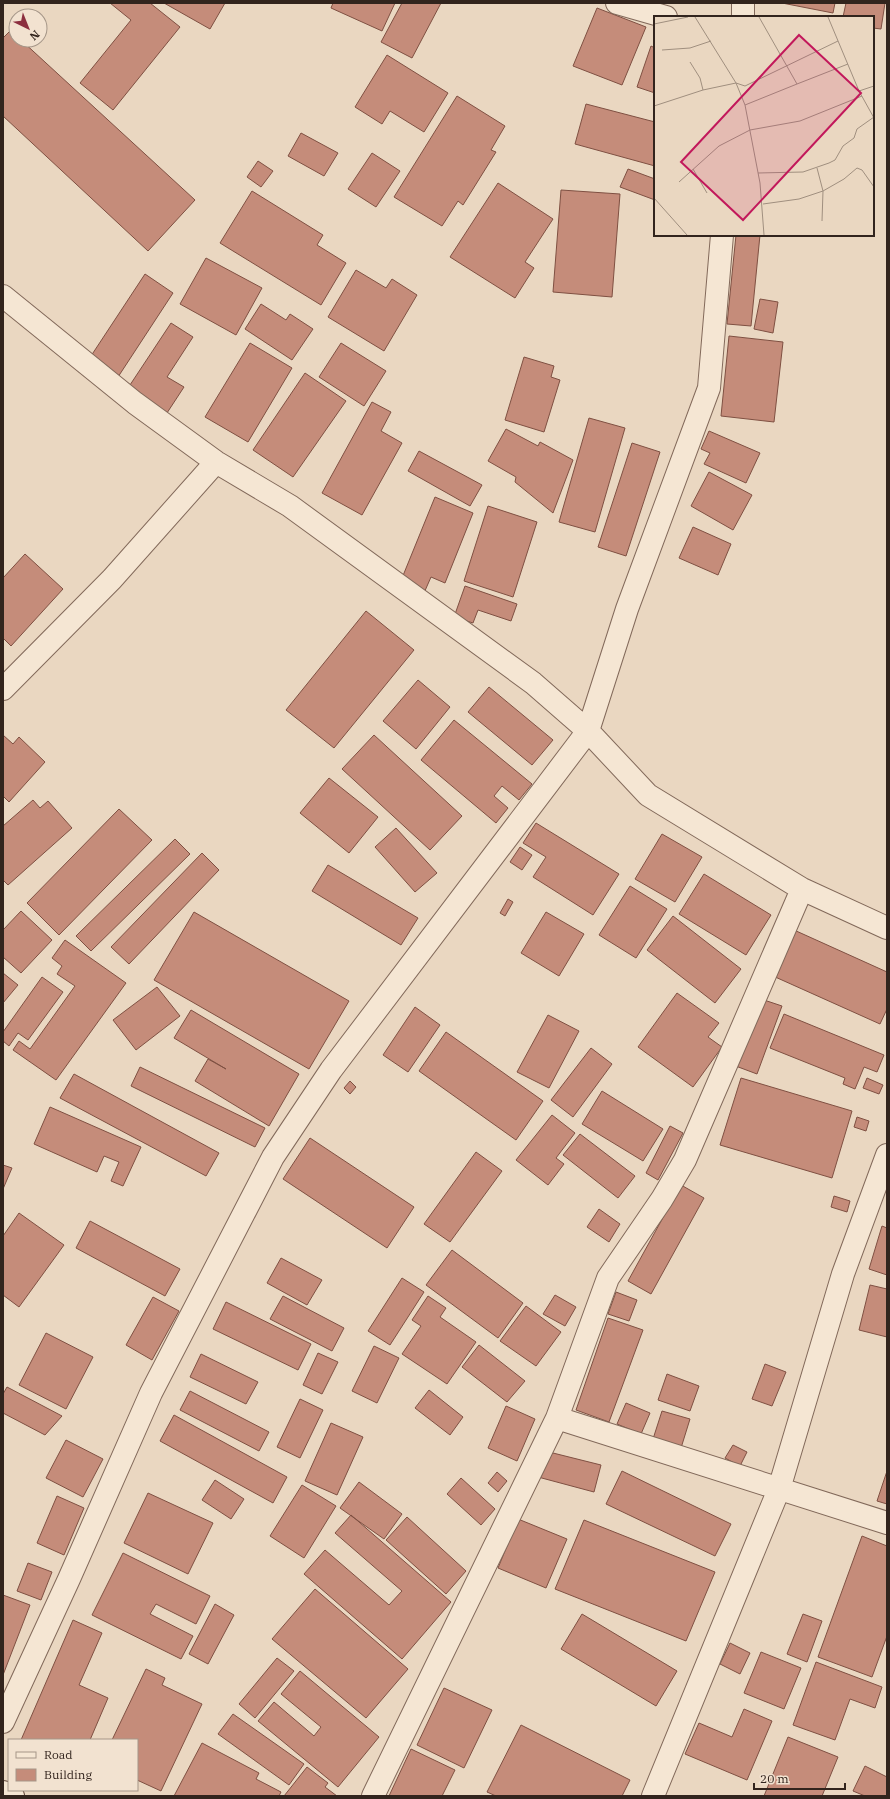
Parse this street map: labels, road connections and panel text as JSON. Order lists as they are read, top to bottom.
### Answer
{
  "legend": ["Road", "Building"],
  "scale_bar": "20 m",
  "north": "bottom right"
}
